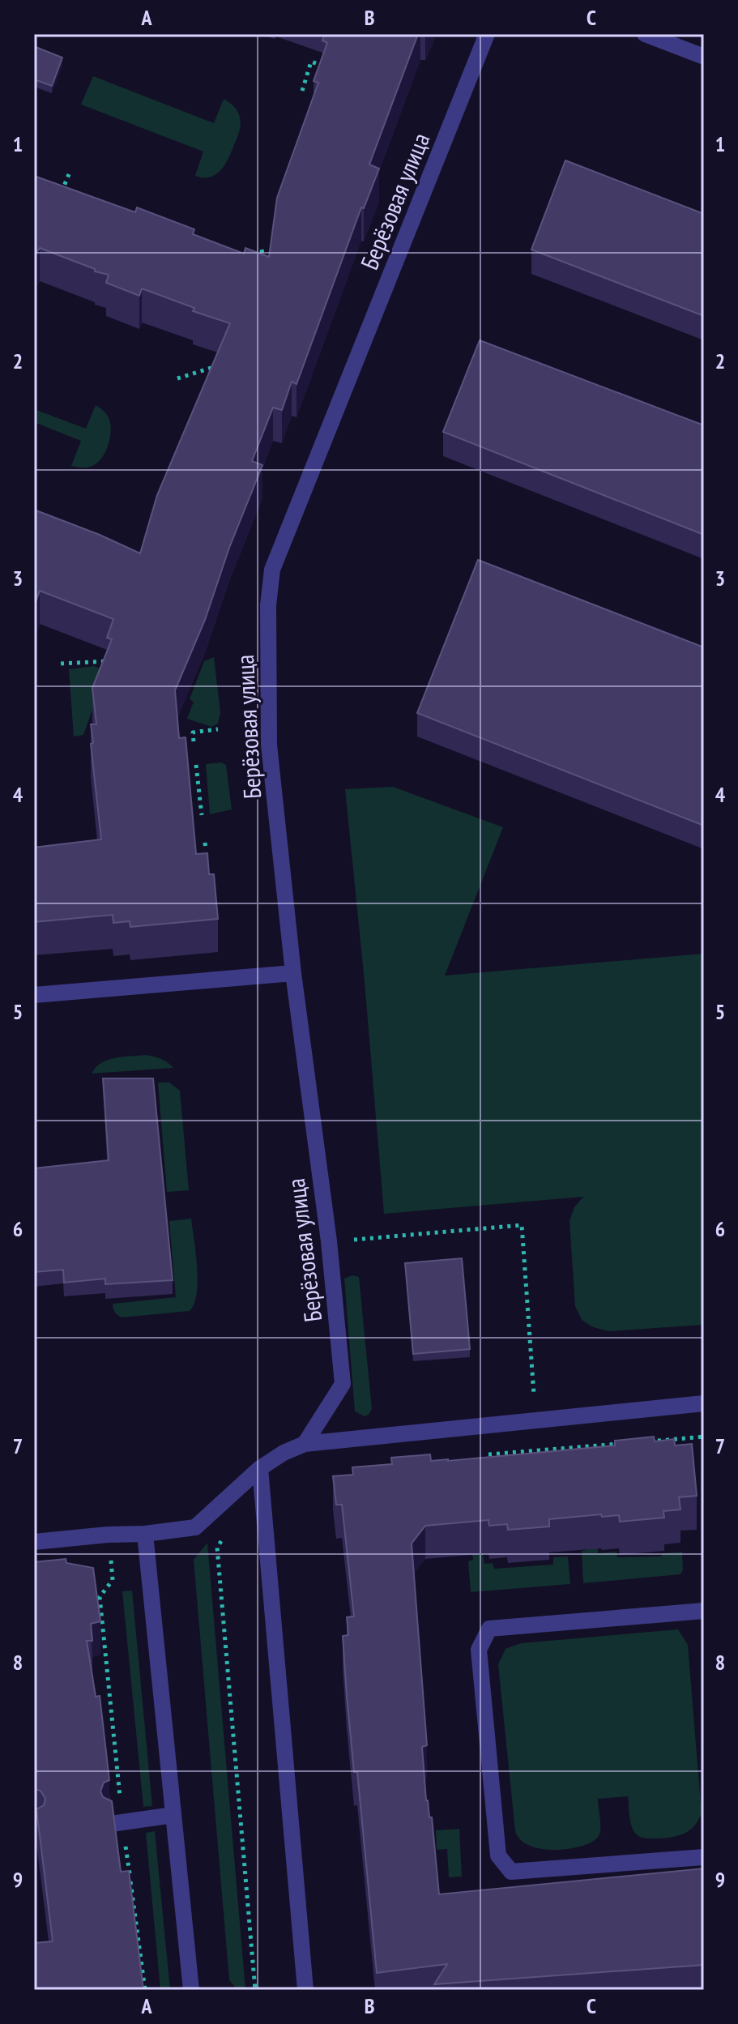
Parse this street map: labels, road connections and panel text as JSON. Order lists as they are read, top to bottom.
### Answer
{
  "streets": {
    "lane": ["Берёзовая улица"]
  },
  "grid": {
    "columns": ["A", "B", "C"],
    "rows": [
      "1",
      "2",
      "3",
      "4",
      "5",
      "6",
      "7",
      "8",
      "9"
    ]
  }
}
